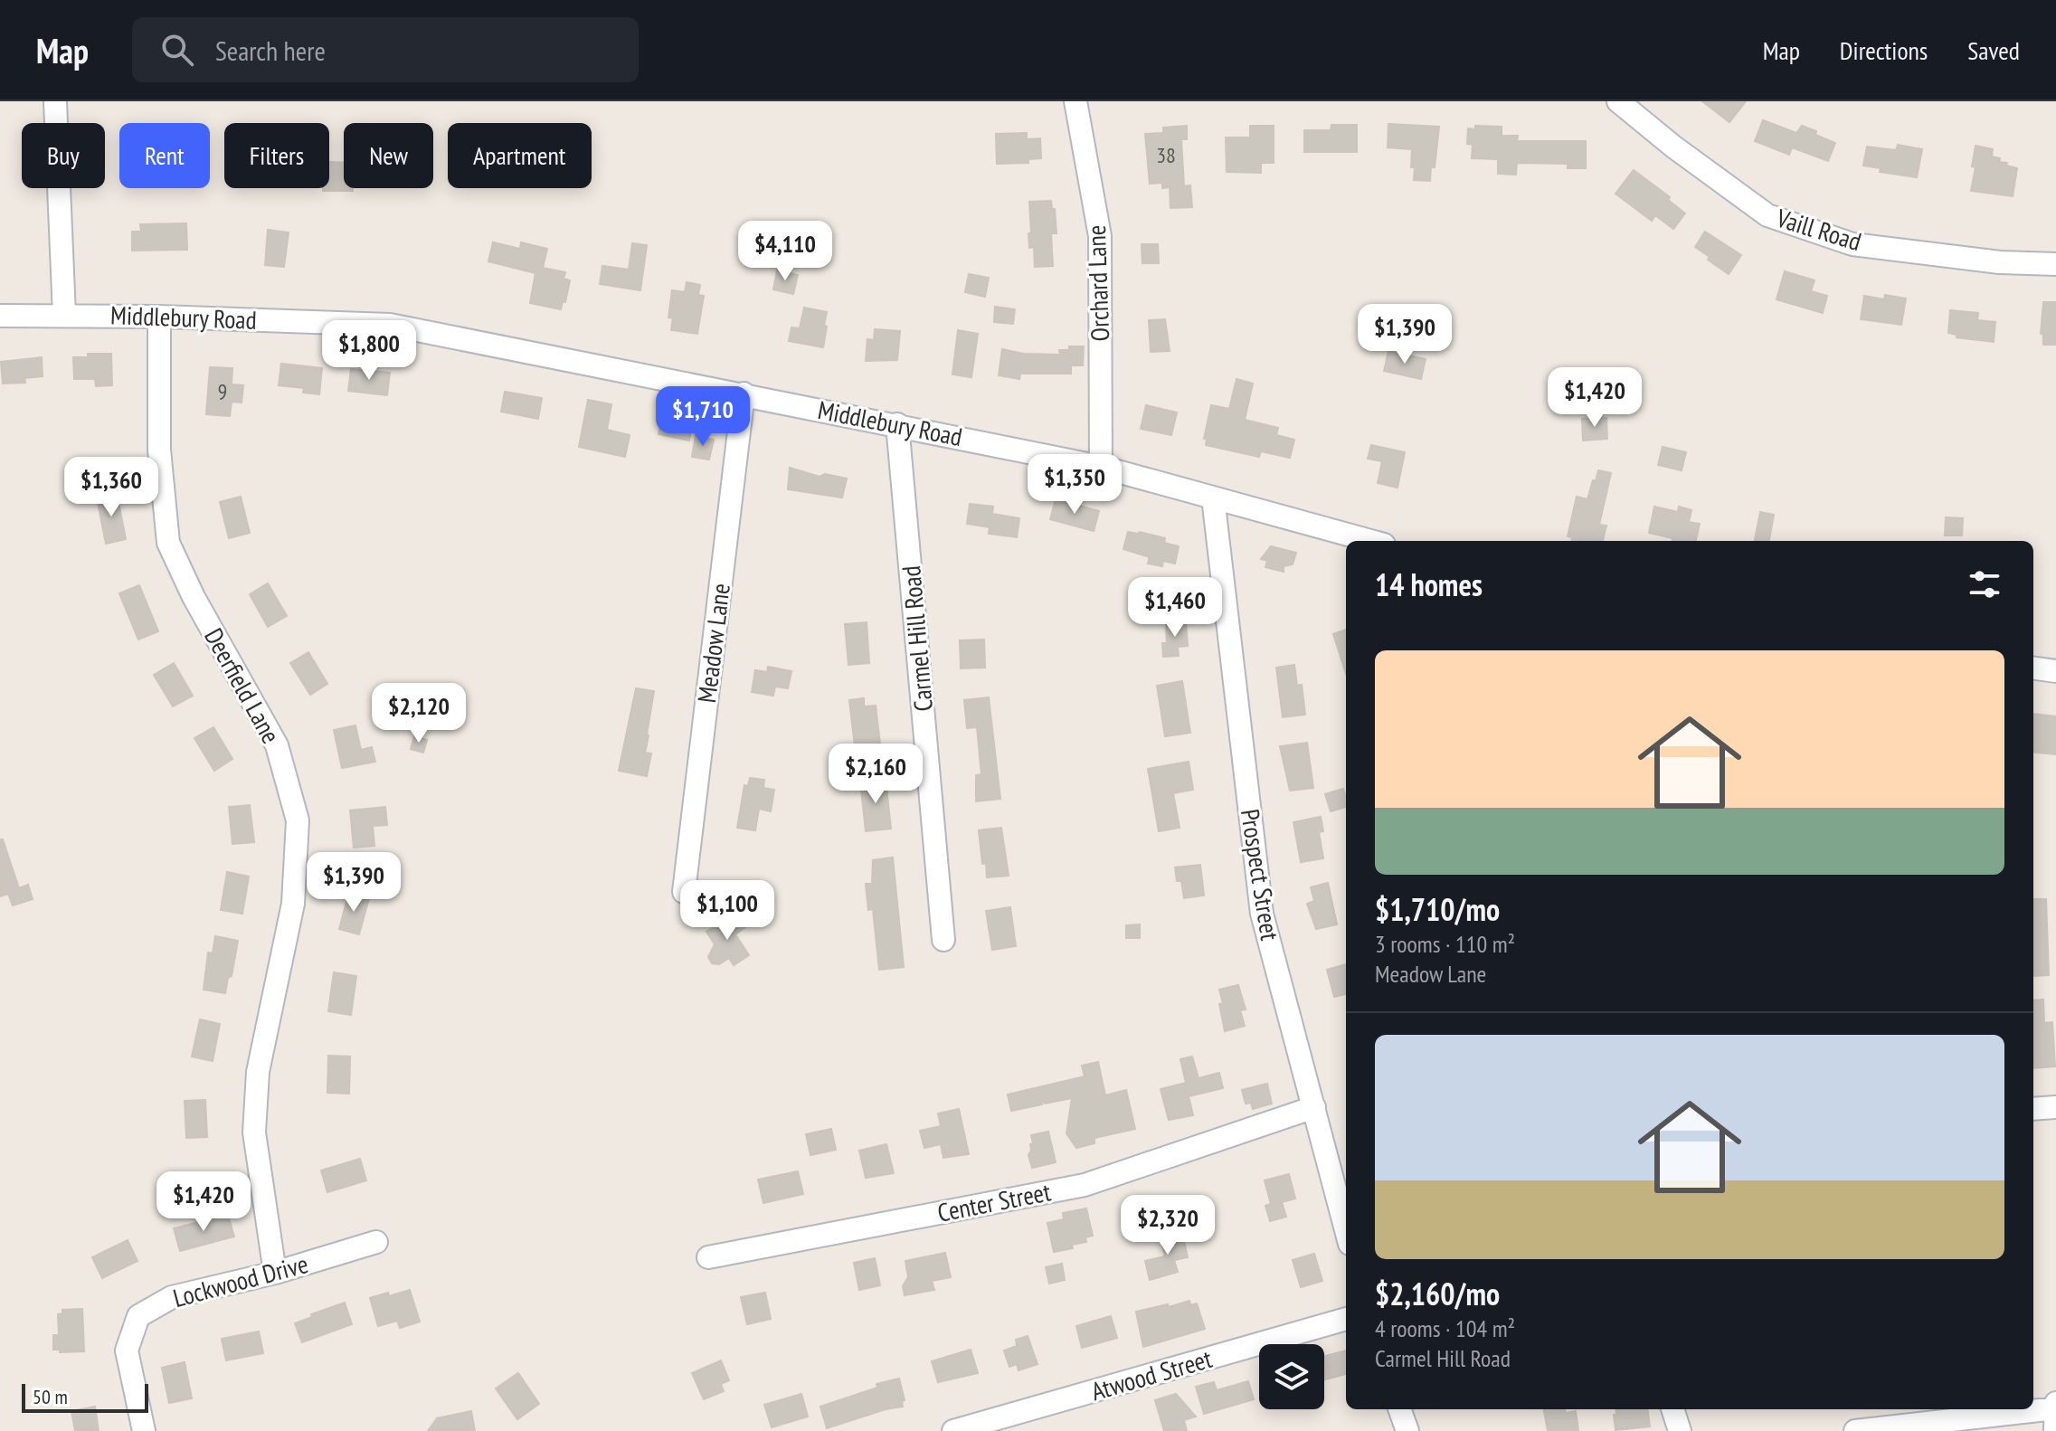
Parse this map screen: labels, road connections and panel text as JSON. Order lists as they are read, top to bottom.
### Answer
{
  "streets": {
    "street": [
      "Vaill Road",
      "Orchard Lane",
      "Middlebury Road",
      "Carmel Hill Road",
      "Meadow Lane",
      "Deerfield Lane",
      "Prospect Street",
      "Center Street",
      "Lockwood Drive",
      "Atwood Street"
    ]
  },
  "crossings": [
    ["Orchard Lane", "Middlebury Road"],
    ["Middlebury Road", "Carmel Hill Road"],
    ["Middlebury Road", "Meadow Lane"],
    ["Middlebury Road", "Deerfield Lane"],
    ["Middlebury Road", "Prospect Street"],
    ["Deerfield Lane", "Lockwood Drive"],
    ["Prospect Street", "Center Street"]
  ],
  "house_numbers": ["38", "9"],
  "scale_bar": "50 m",
  "page": {
    "header": "Map",
    "search": "Search here",
    "nav": ["Map", "Directions", "Saved"],
    "chip": [
      "Buy",
      "Rent",
      "Filters",
      "New",
      "Apartment"
    ],
    "price": [
      "$4,110",
      "$1,390",
      "$1,800",
      "$1,420",
      "$1,710",
      "$1,350",
      "$1,360",
      "$1,460",
      "$2,120",
      "$2,160",
      "$1,390",
      "$1,100",
      "$1,420",
      "$2,320"
    ],
    "heading": "14 homes",
    "list": [
      {
        "name": "$1,710/mo",
        "note": "3 rooms · 110 m² · Meadow Lane"
      },
      {
        "name": "$2,160/mo",
        "note": "4 rooms · 104 m² · Carmel Hill Road"
      }
    ],
    "scale": "50 m"
  }
}
